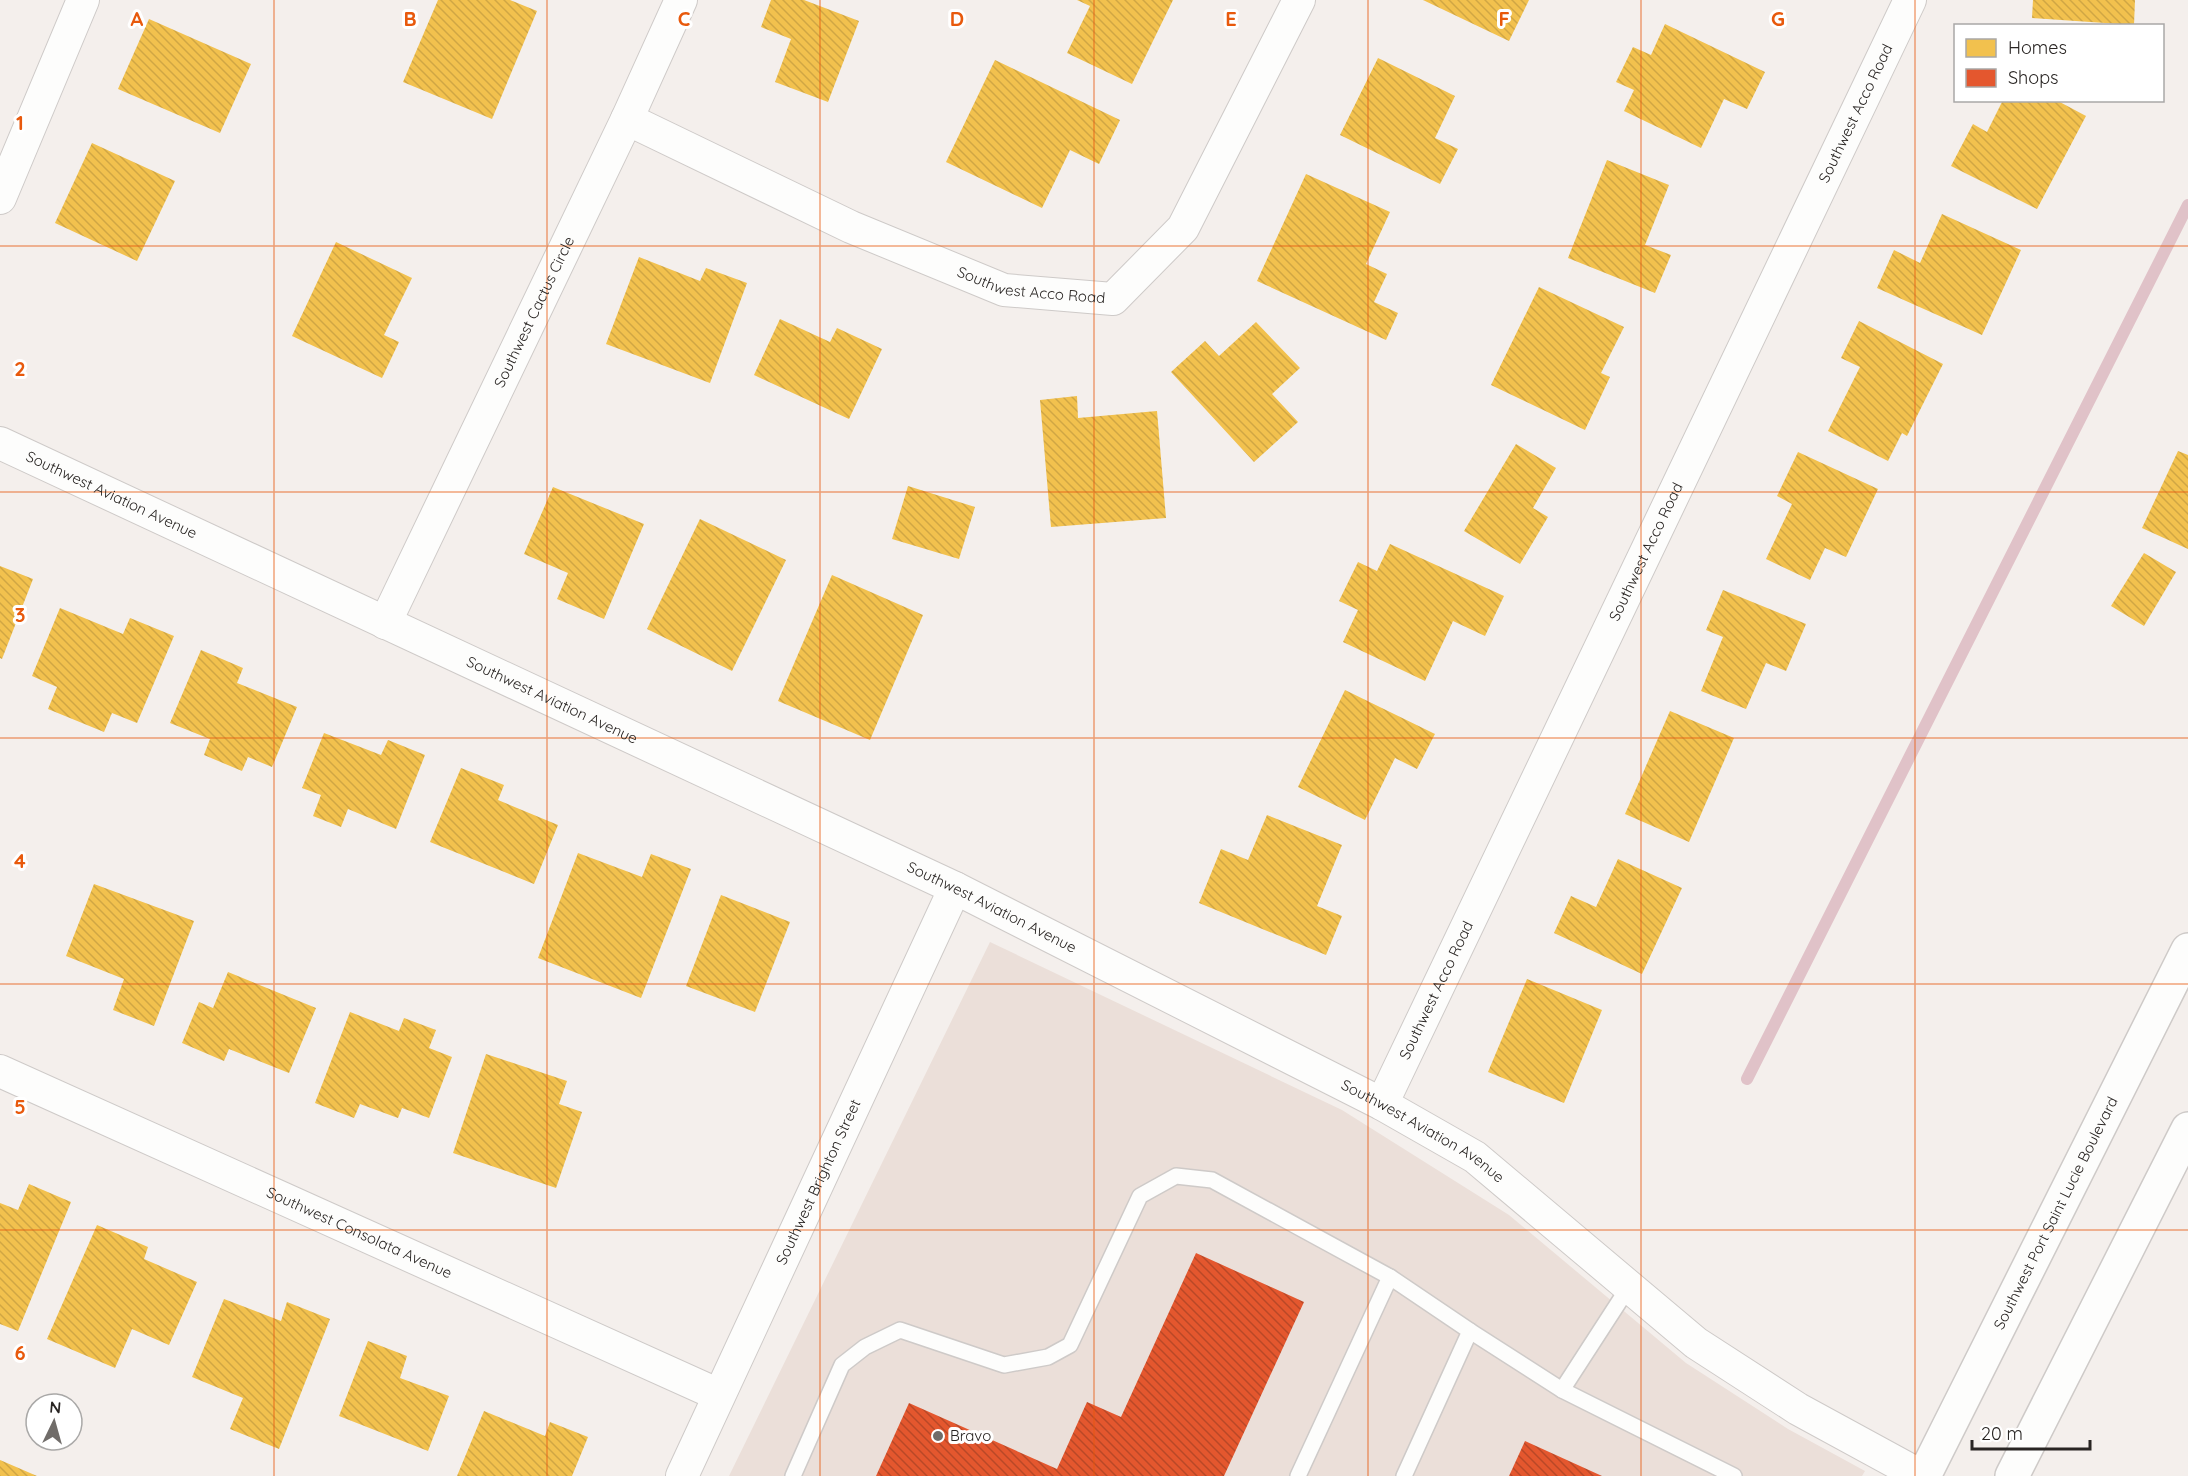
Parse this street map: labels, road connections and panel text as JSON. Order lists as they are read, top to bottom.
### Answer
{
  "streets": {
    "main road": ["Southwest Port Saint Lucie Boulevard"],
    "street": [
      "Southwest Acco Road",
      "Southwest Cactus Circle",
      "Southwest Aviation Avenue",
      "Southwest Brighton Street",
      "Southwest Consolata Avenue"
    ]
  },
  "crossings": [
    ["Southwest Acco Road", "Southwest Cactus Circle"],
    ["Southwest Acco Road", "Southwest Aviation Avenue"],
    ["Southwest Cactus Circle", "Southwest Aviation Avenue"],
    ["Southwest Aviation Avenue", "Southwest Brighton Street"],
    ["Southwest Aviation Avenue", "Southwest Port Saint Lucie Boulevard"],
    ["Southwest Brighton Street", "Southwest Consolata Avenue"]
  ],
  "places": ["Bravo"],
  "legend": ["Homes", "Shops"],
  "scale_bar": "20 m",
  "north": "top",
  "grid": {
    "columns": [
      "A",
      "B",
      "C",
      "D",
      "E",
      "F",
      "G"
    ],
    "rows": [
      "1",
      "2",
      "3",
      "4",
      "5",
      "6"
    ]
  }
}
